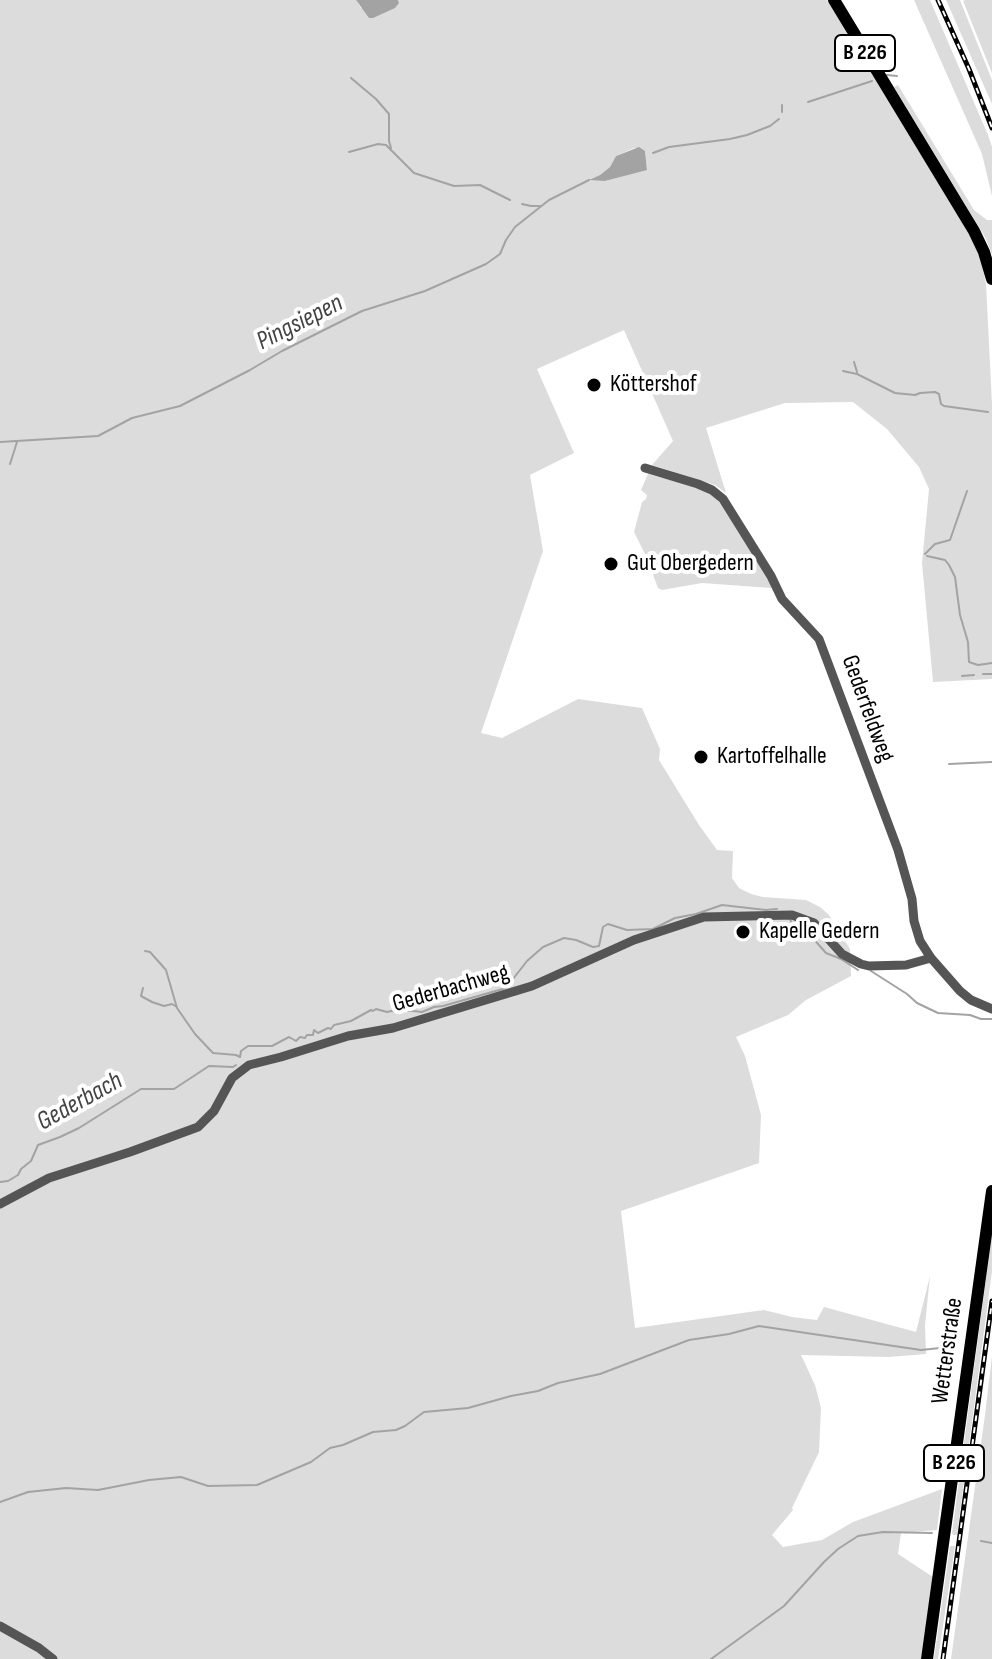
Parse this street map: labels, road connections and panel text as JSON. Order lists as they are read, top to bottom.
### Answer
{
  "streets": {
    "main road": ["B 226", "Wetterstraße"],
    "street": ["Gederfeldweg", "Gederbachweg"]
  },
  "crossings": [
    ["Gederfeldweg", "Gederbachweg"]
  ],
  "water": ["Pingsiepen", "Gederbach"],
  "places": [
    "Köttershof",
    "Gut Obergedern",
    "Kartoffelhalle",
    "Kapelle Gedern"
  ]
}
